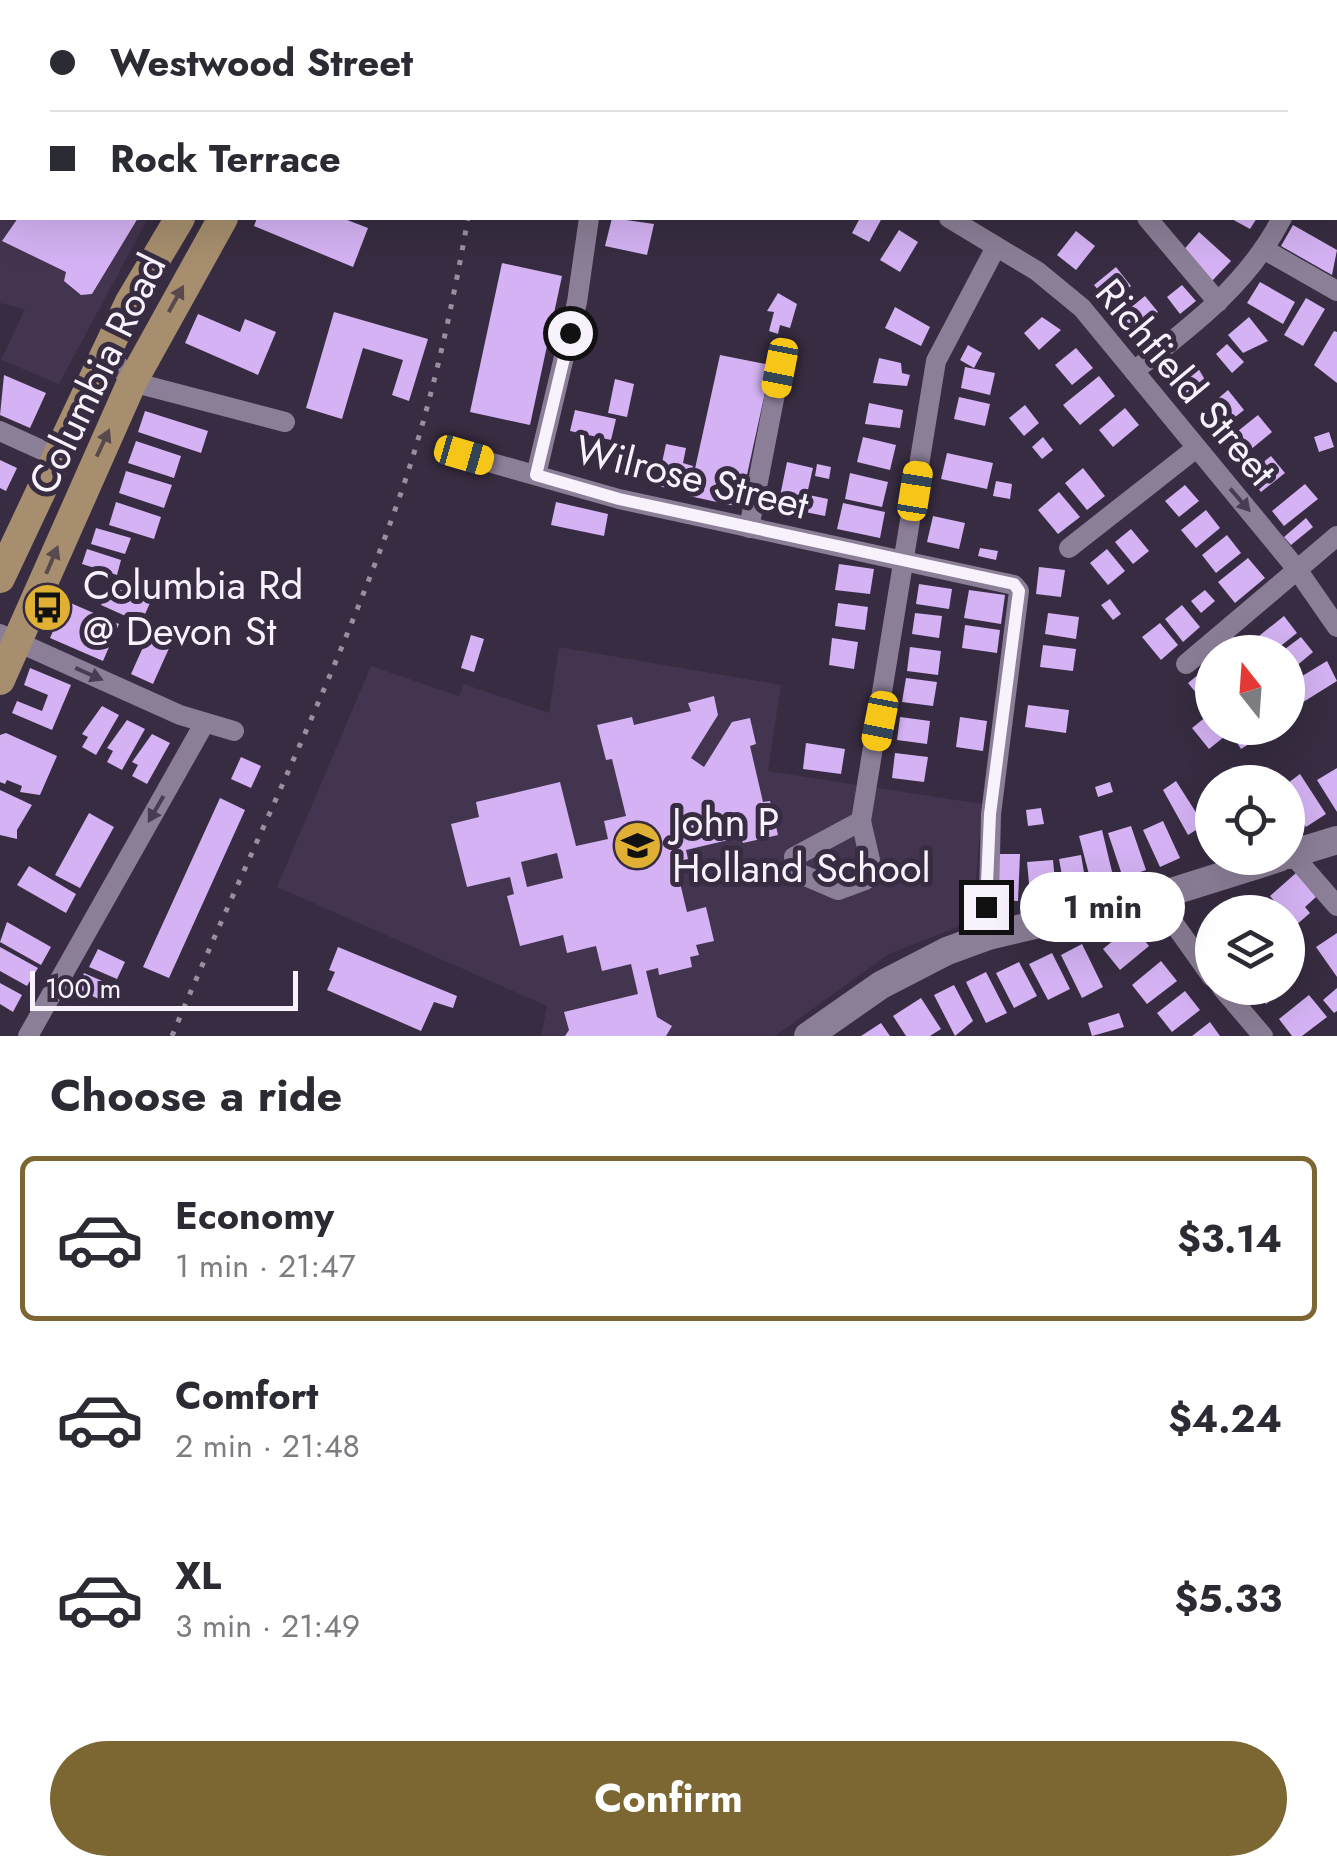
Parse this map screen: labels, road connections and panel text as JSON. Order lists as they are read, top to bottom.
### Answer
{
  "streets": {
    "main road": ["Columbia Road"],
    "street": ["Richfield Street", "Wilrose Street"]
  },
  "places": {
    "bus stop": ["Columbia Rd @ Devon St"],
    "school or university": ["John P Holland School"]
  },
  "scale_bar": "100 m",
  "north": "top",
  "page": {
    "banner": ["Westwood Street", "Rock Terrace"],
    "bubble": "1 min",
    "scale": "100 m",
    "heading": "Choose a ride",
    "list": [
      {
        "name": "Economy",
        "note": "1 min · 21:47",
        "value": "$3.14"
      },
      {
        "name": "Comfort",
        "note": "2 min · 21:48",
        "value": "$4.24"
      },
      {
        "name": "XL",
        "note": "3 min · 21:49",
        "value": "$5.33"
      }
    ],
    "buttons": "Confirm"
  }
}
